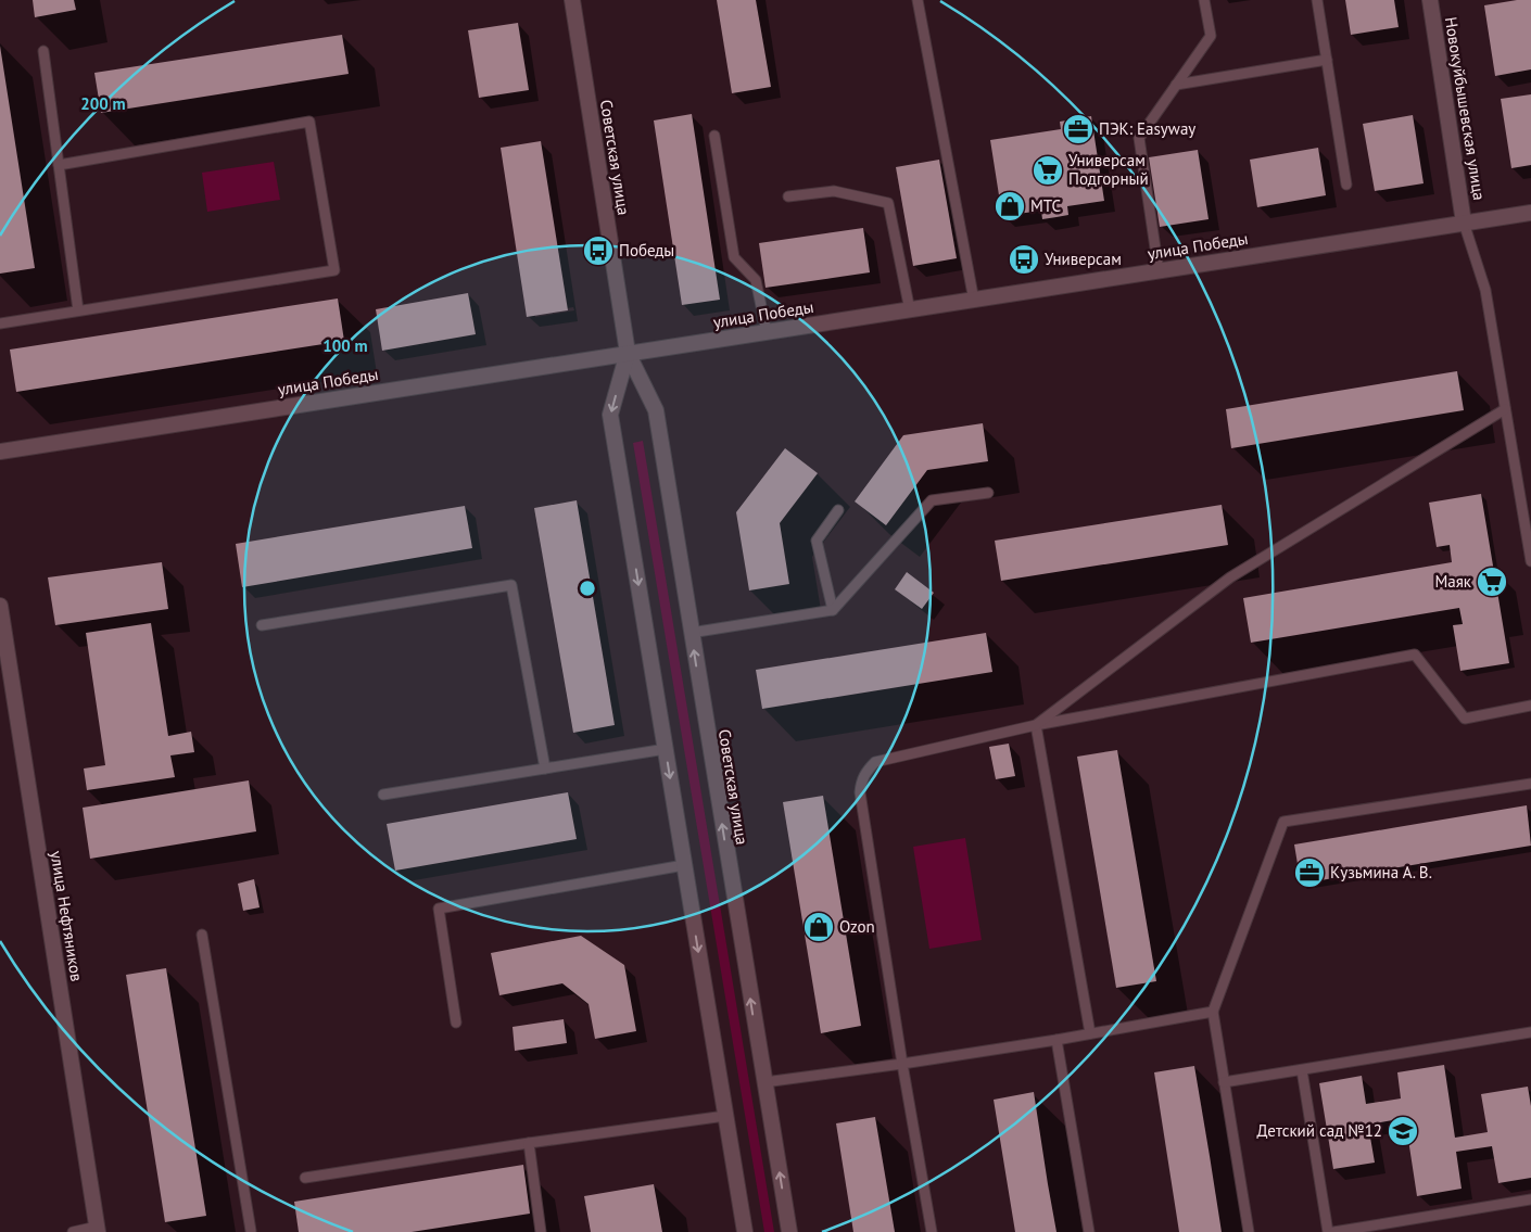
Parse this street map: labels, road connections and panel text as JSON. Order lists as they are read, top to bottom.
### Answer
{
  "streets": {
    "street": [
      "Новокуйбышевская улица",
      "Советская улица",
      "улица Победы",
      "улица Нефтяников"
    ]
  },
  "crossings": [
    ["Новокуйбышевская улица", "улица Победы"],
    ["Советская улица", "улица Победы"]
  ],
  "places": {
    "office": ["ПЭК: Easyway", "Кузьмина А. В."],
    "supermarket": ["Универсам Подгорный", "Маяк"],
    "shop": ["МТС", "Ozon"],
    "bus stop": ["Победы", "Универсам"],
    "school or university": ["Детский сад №12"]
  },
  "rings": ["200 m", "100 m"]
}
